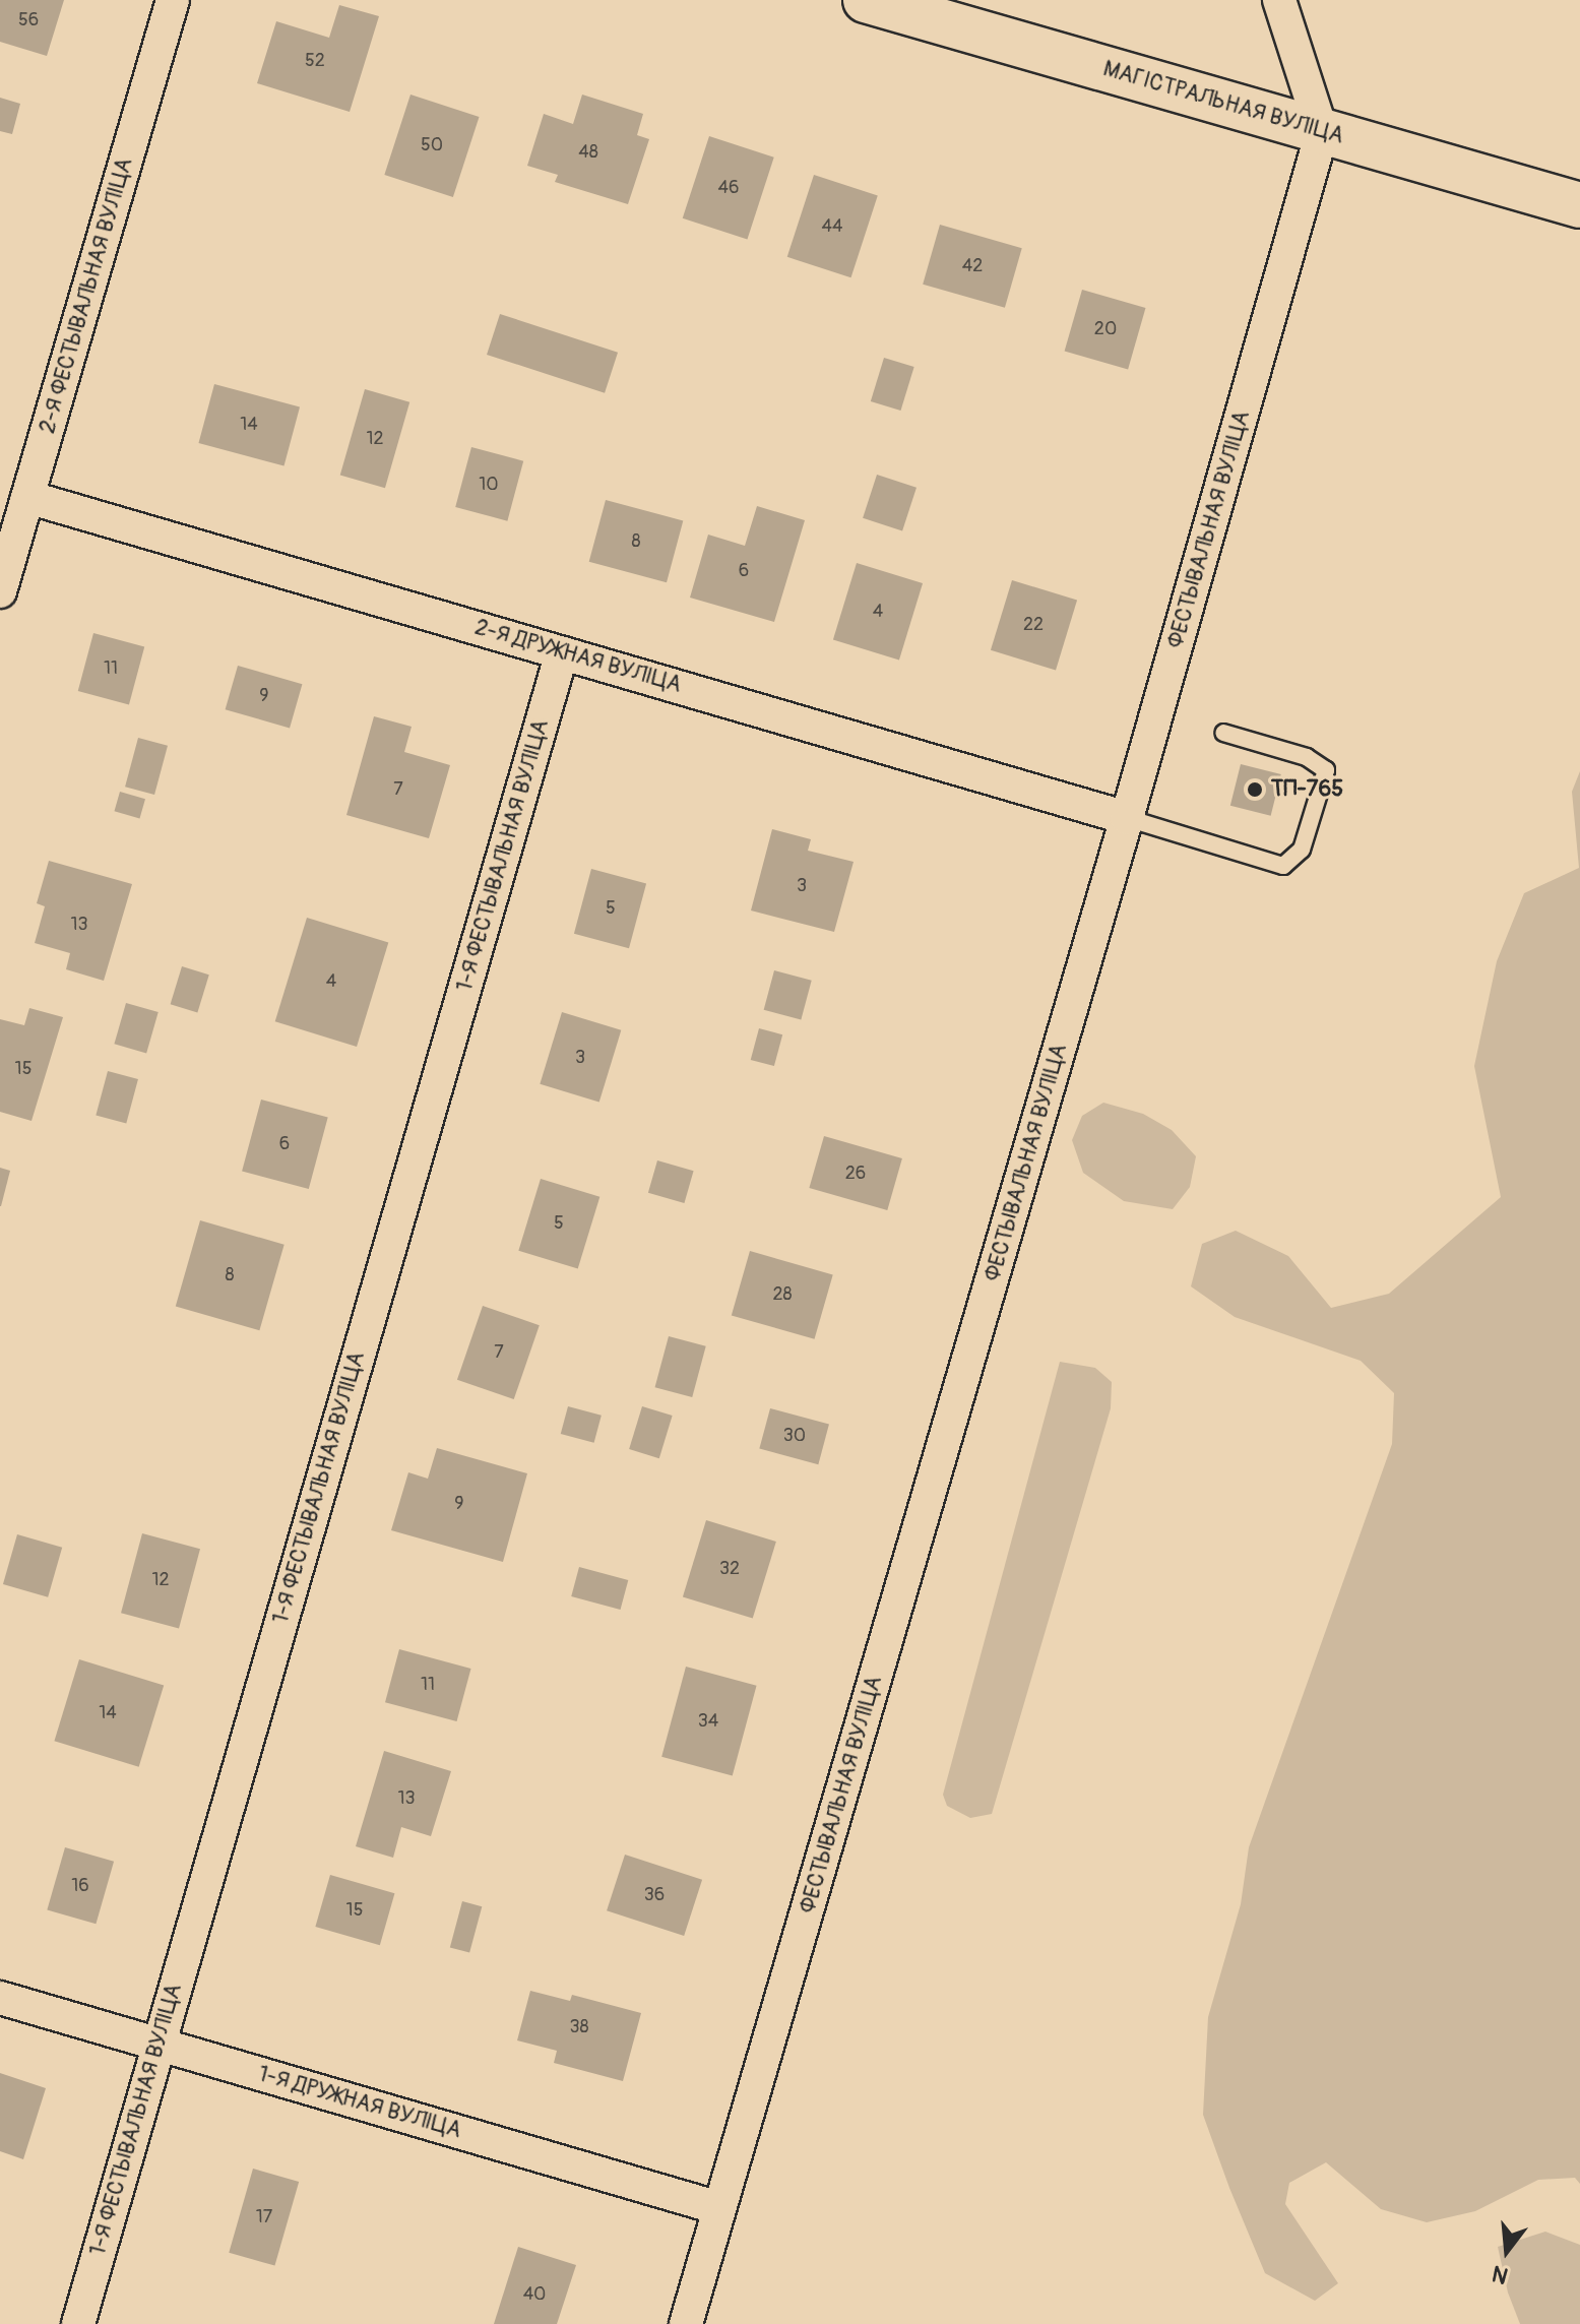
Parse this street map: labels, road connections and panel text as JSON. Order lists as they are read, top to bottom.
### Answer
{
  "streets": {
    "street": [
      "МАГІСТРАЛЬНАЯ ВУЛІЦА",
      "2-Я ФЕСТЫВАЛЬНАЯ ВУЛІЦА",
      "ФЕСТЫВАЛЬНАЯ ВУЛІЦА",
      "2-Я ДРУЖНАЯ ВУЛІЦА",
      "1-Я ФЕСТЫВАЛЬНАЯ ВУЛІЦА",
      "1-Я ДРУЖНАЯ ВУЛІЦА"
    ]
  },
  "crossings": [
    ["МАГІСТРАЛЬНАЯ ВУЛІЦА", "ФЕСТЫВАЛЬНАЯ ВУЛІЦА"],
    ["2-Я ФЕСТЫВАЛЬНАЯ ВУЛІЦА", "2-Я ДРУЖНАЯ ВУЛІЦА"],
    ["ФЕСТЫВАЛЬНАЯ ВУЛІЦА", "2-Я ДРУЖНАЯ ВУЛІЦА"],
    ["ФЕСТЫВАЛЬНАЯ ВУЛІЦА", "1-Я ДРУЖНАЯ ВУЛІЦА"],
    ["2-Я ДРУЖНАЯ ВУЛІЦА", "1-Я ФЕСТЫВАЛЬНАЯ ВУЛІЦА"],
    ["1-Я ФЕСТЫВАЛЬНАЯ ВУЛІЦА", "1-Я ДРУЖНАЯ ВУЛІЦА"]
  ],
  "places": ["ТП-765"],
  "house_numbers": [
    "56",
    "52",
    "50",
    "48",
    "46",
    "44",
    "42",
    "20",
    "14",
    "12",
    "10",
    "8",
    "6",
    "4",
    "22",
    "11",
    "9",
    "7",
    "3",
    "5",
    "13",
    "4",
    "3",
    "15",
    "6",
    "26",
    "5",
    "8",
    "28",
    "7",
    "30",
    "9",
    "32",
    "12",
    "11",
    "14",
    "34",
    "13",
    "16",
    "36",
    "15",
    "38",
    "17",
    "40"
  ],
  "north": "bottom"
}
